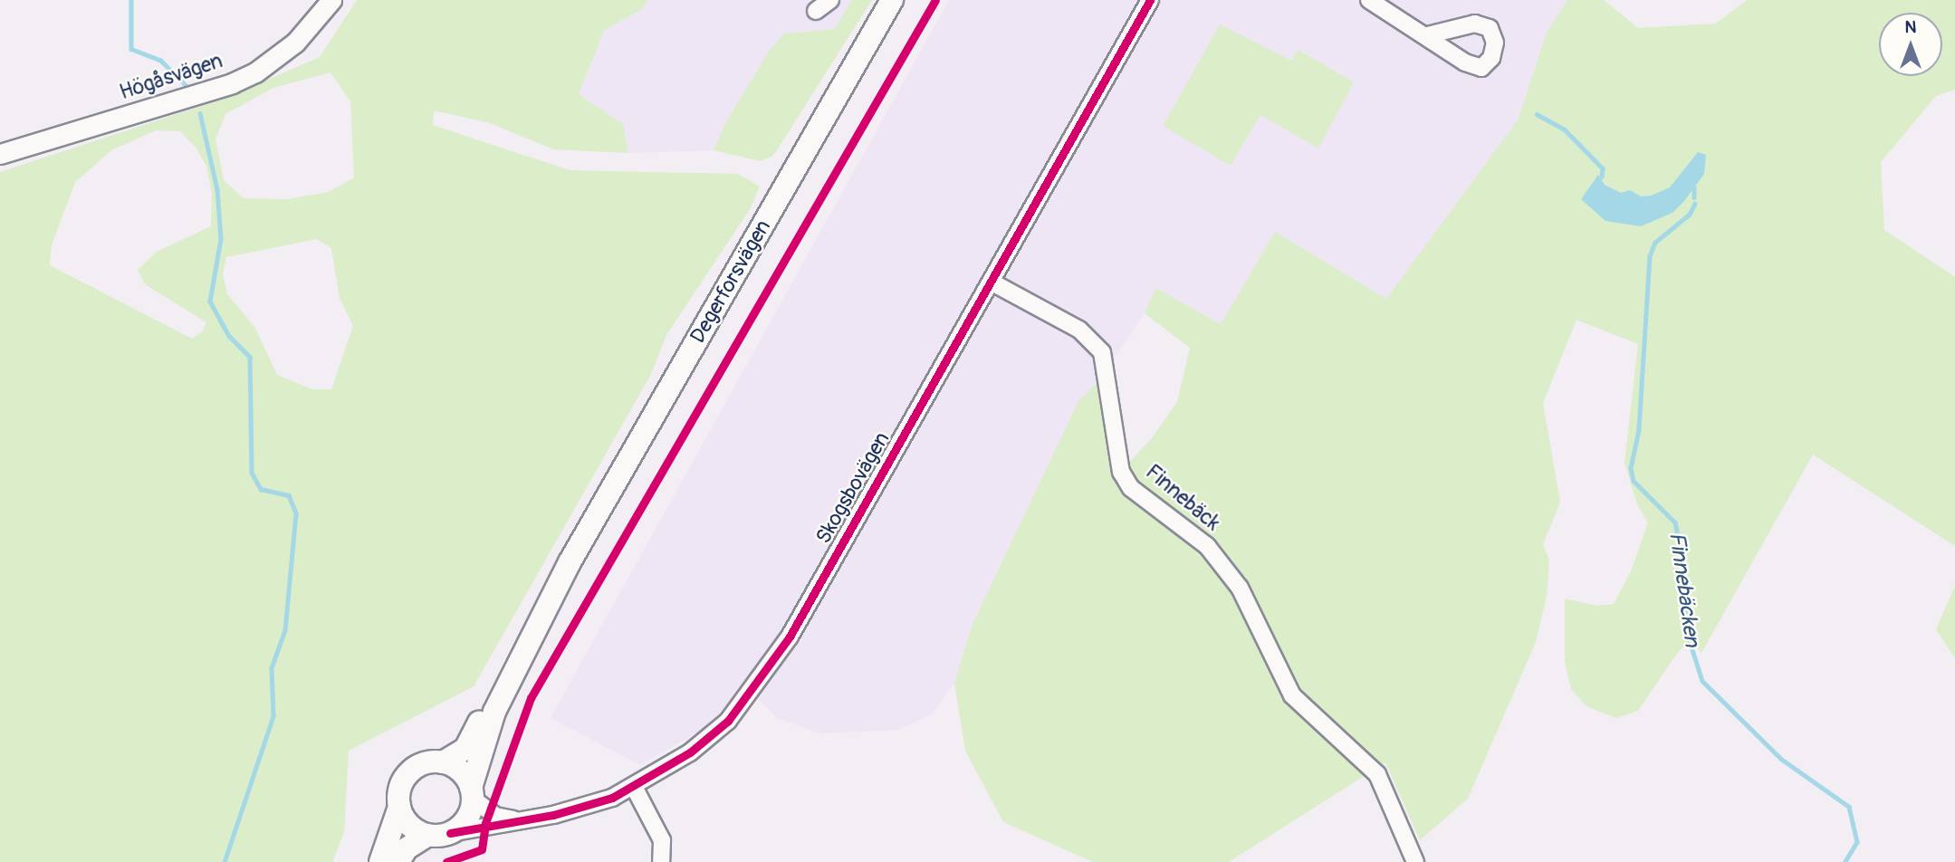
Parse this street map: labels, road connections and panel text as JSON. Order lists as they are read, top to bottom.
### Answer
{
  "streets": {
    "main road": ["Degerforsvägen"],
    "street": ["Högåsvägen", "Skogsbovägen", "Finnebäck"]
  },
  "crossings": [
    ["Degerforsvägen", "Skogsbovägen"],
    ["Skogsbovägen", "Finnebäck"]
  ],
  "water": ["Finnebäcken"],
  "north": "top"
}
